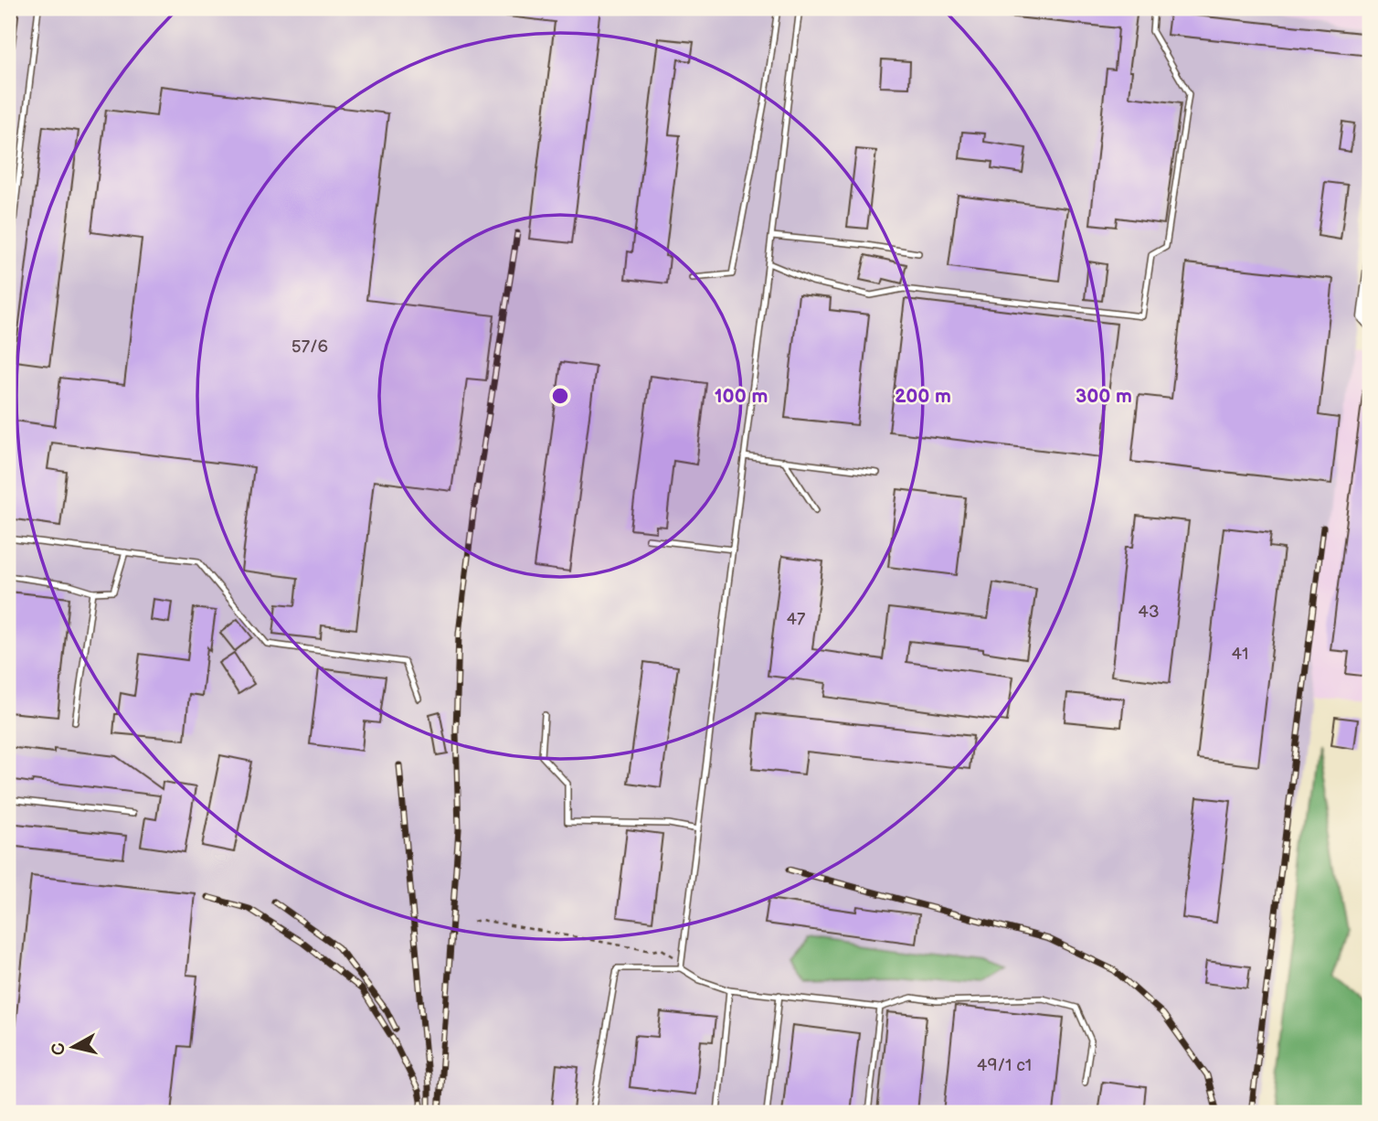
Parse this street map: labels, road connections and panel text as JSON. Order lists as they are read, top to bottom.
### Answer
{
  "house_numbers": [
    "57/6",
    "43",
    "47",
    "41",
    "49/1 с1"
  ],
  "north": "left",
  "rings": ["100 m", "200 m", "300 m"]
}
